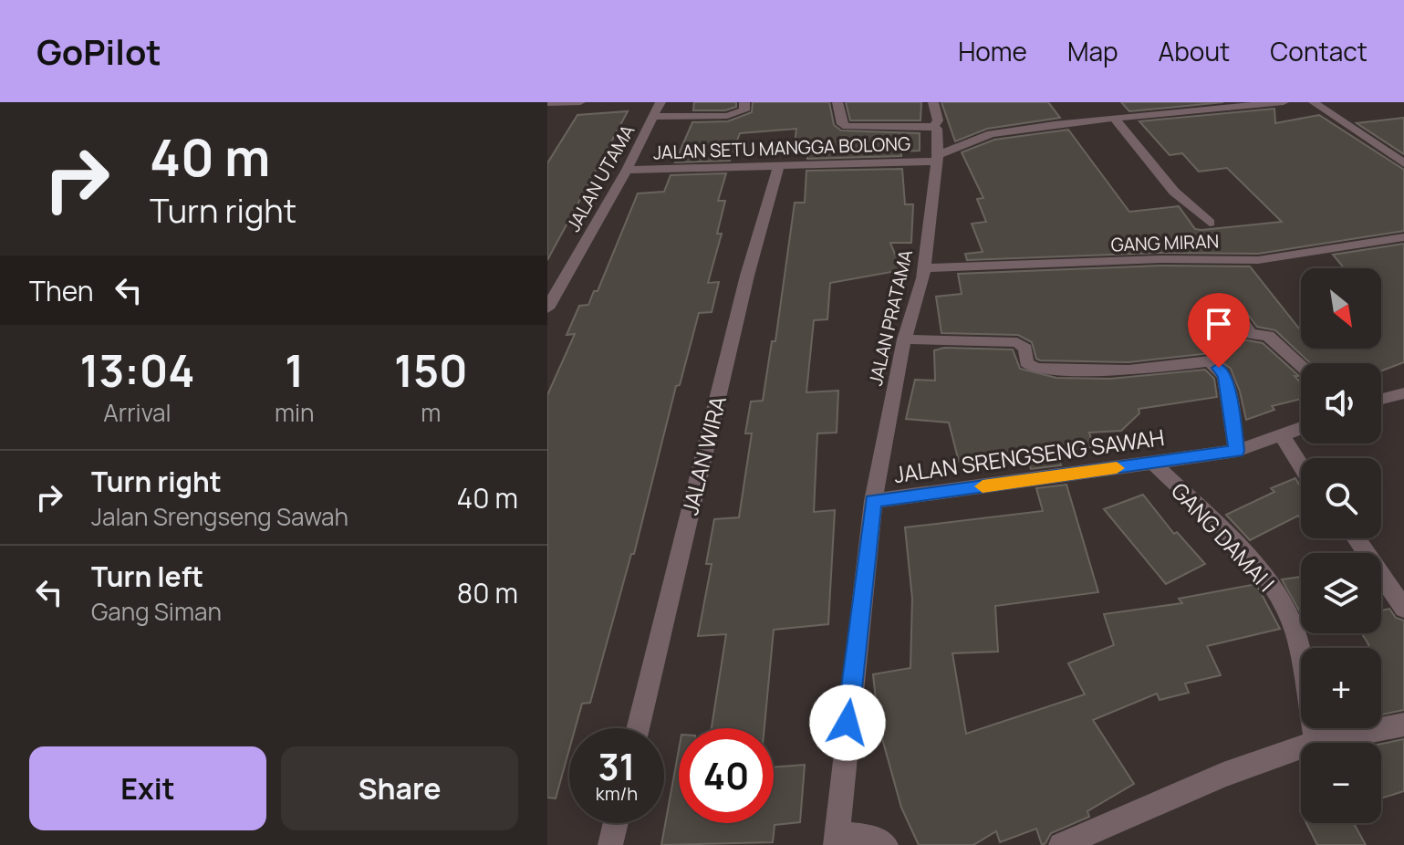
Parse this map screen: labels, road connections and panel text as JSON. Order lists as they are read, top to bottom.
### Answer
{
  "streets": {
    "street": [
      "JALAN SETU MANGGA BOLONG",
      "JALAN UTAMA",
      "GANG MIRAN",
      "JALAN PRATAMA",
      "JALAN WIRA",
      "JALAN SRENGSENG SAWAH",
      "GANG DAMAI I"
    ]
  },
  "crossings": [
    ["JALAN SETU MANGGA BOLONG", "JALAN UTAMA"],
    ["JALAN SETU MANGGA BOLONG", "JALAN PRATAMA"],
    ["JALAN SETU MANGGA BOLONG", "JALAN WIRA"],
    ["GANG MIRAN", "JALAN PRATAMA"],
    ["JALAN PRATAMA", "JALAN SRENGSENG SAWAH"],
    ["JALAN SRENGSENG SAWAH", "GANG DAMAI I"]
  ],
  "north": "bottom right",
  "page": {
    "header": "GoPilot",
    "nav": [
      "Home",
      "Map",
      "About",
      "Contact"
    ],
    "turn": ["40 m", "Turn right"],
    "then": "Then",
    "map_buttons": ["+", "−"],
    "eta": [
      "13:04",
      "Arrival",
      "1",
      "min",
      "150",
      "m"
    ],
    "list": [
      {
        "name": "Turn right",
        "note": "Jalan Srengseng Sawah",
        "value": "40 m"
      },
      {
        "name": "Turn left",
        "note": "Gang Siman",
        "value": "80 m"
      }
    ],
    "speed": "31 km/h",
    "limit": "40",
    "buttons": ["Exit", "Share"]
  }
}
